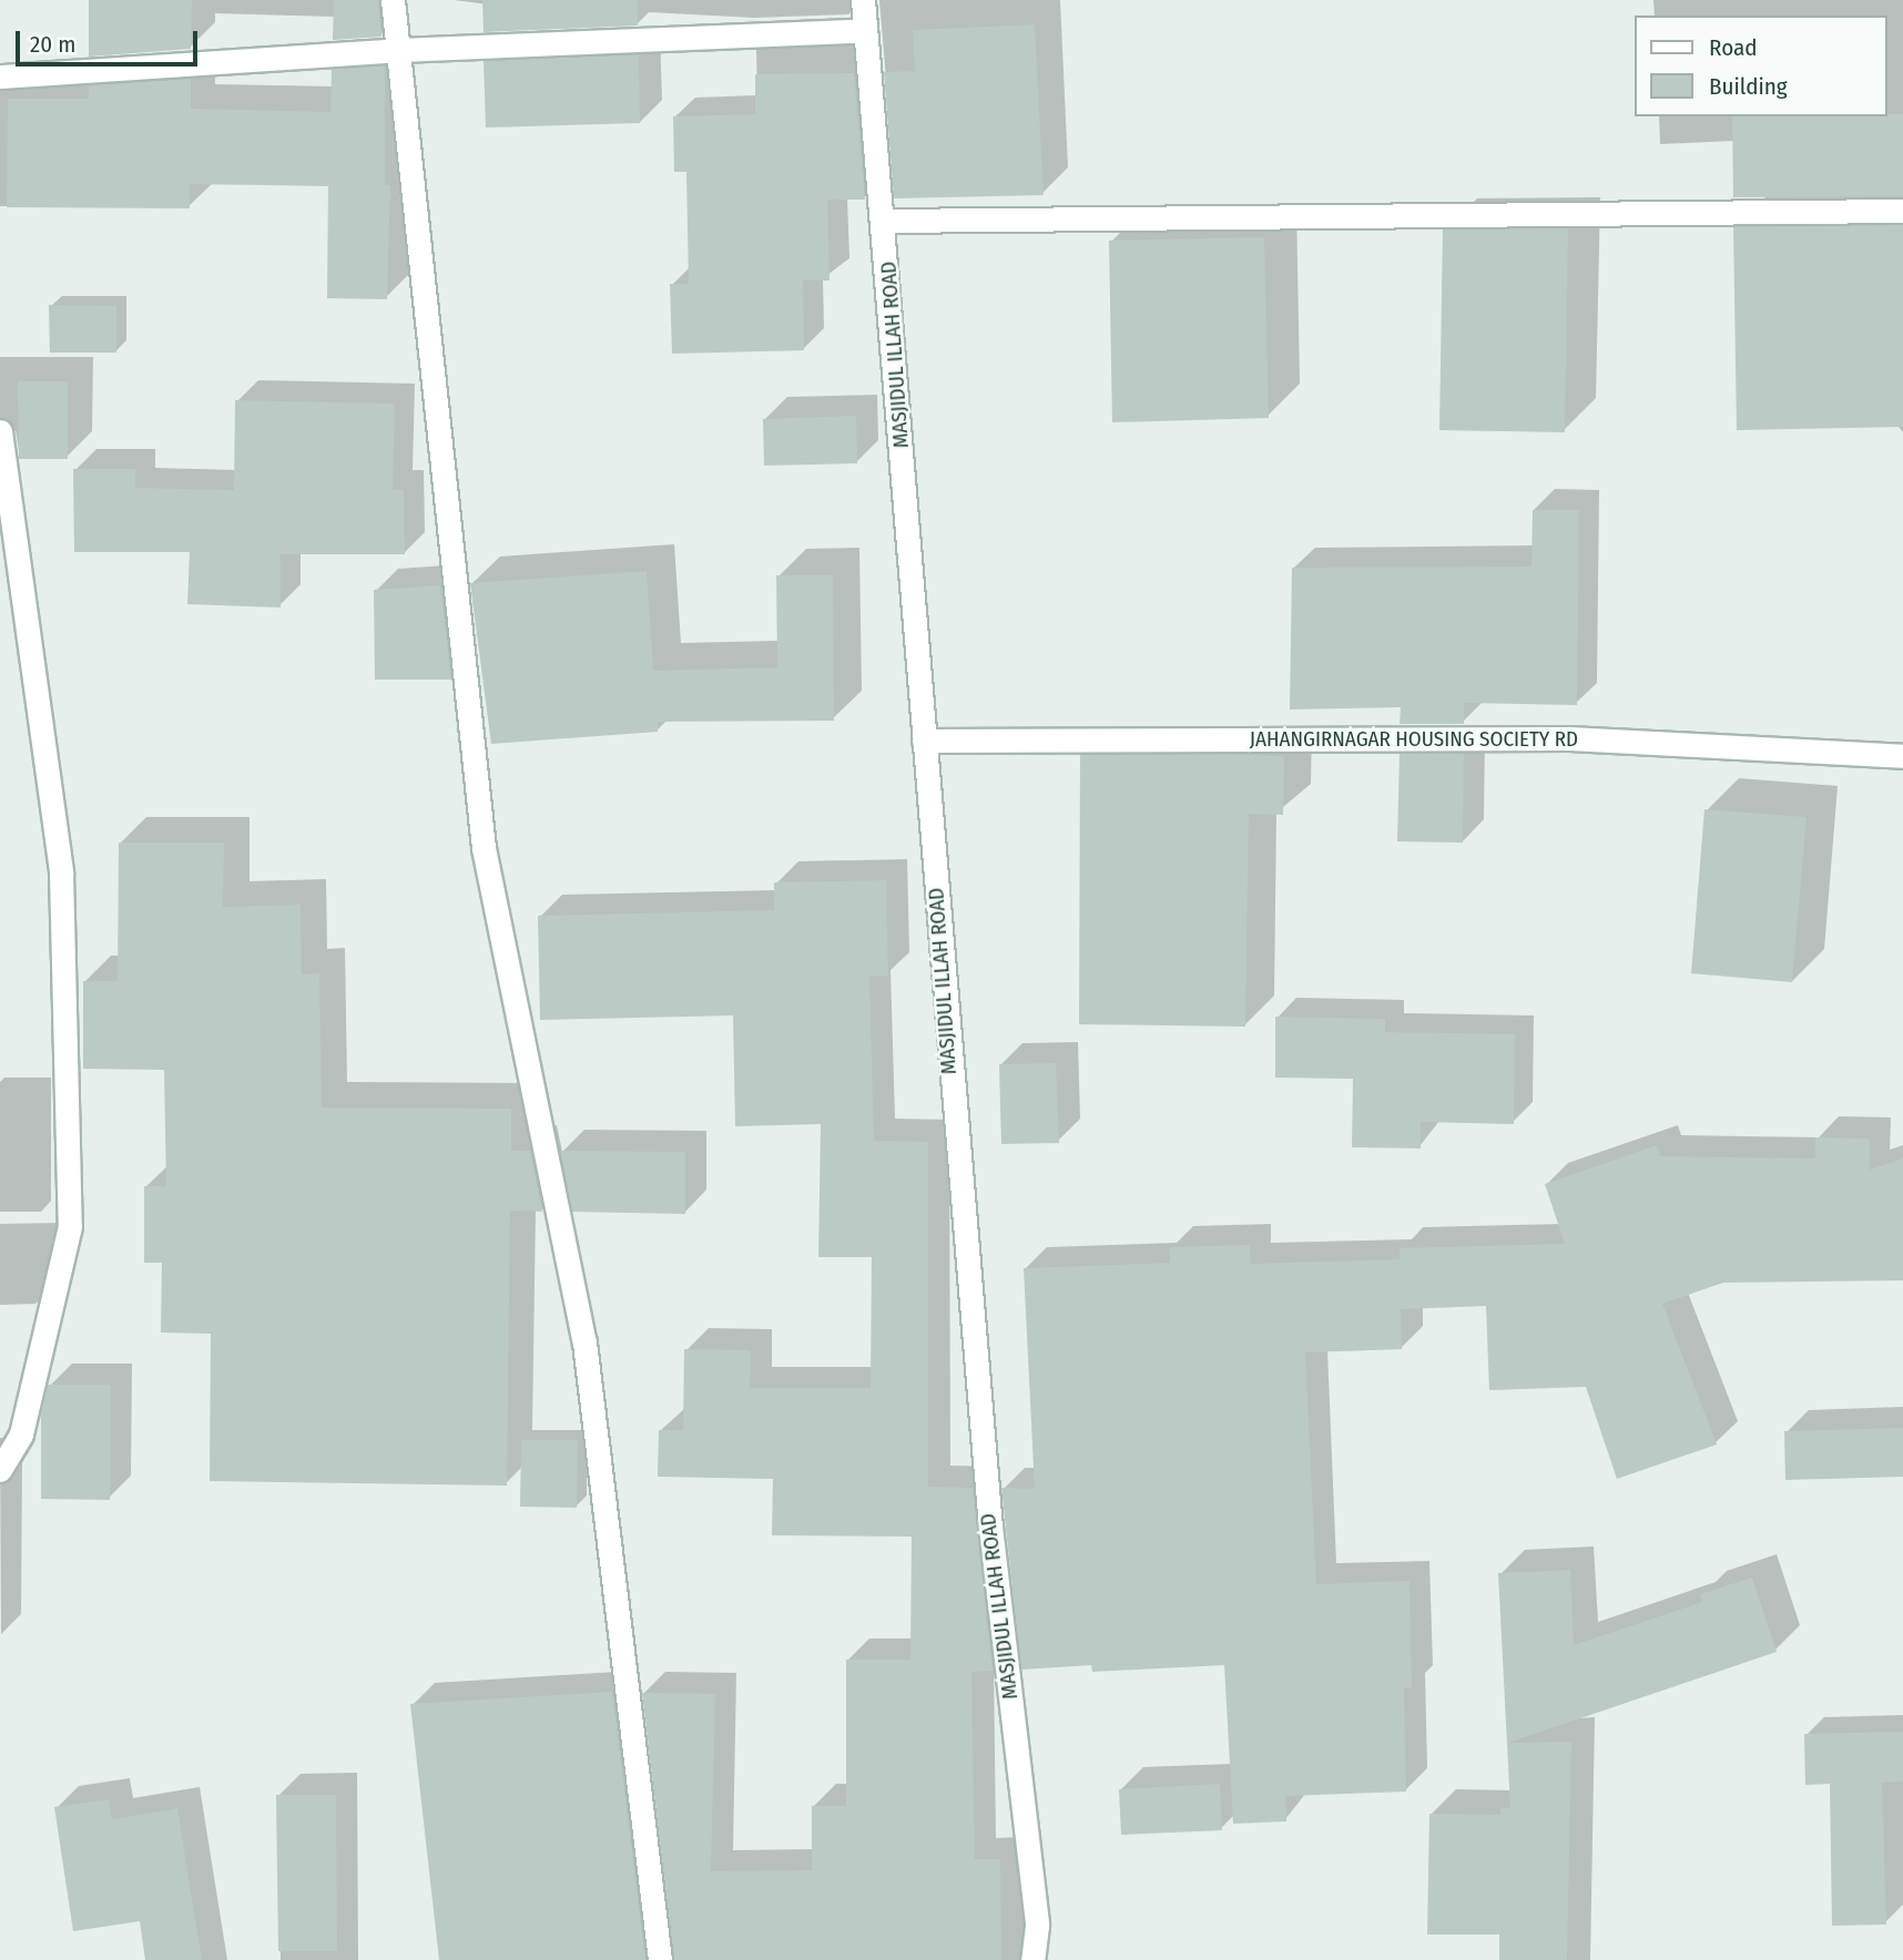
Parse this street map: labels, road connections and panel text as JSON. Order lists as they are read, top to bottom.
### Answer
{
  "streets": {
    "street": ["MASJIDUL ILLAH ROAD", "JAHANGIRNAGAR HOUSING SOCIETY RD"]
  },
  "crossings": [
    ["MASJIDUL ILLAH ROAD", "JAHANGIRNAGAR HOUSING SOCIETY RD"]
  ],
  "legend": ["Road", "Building"],
  "scale_bar": "20 m"
}
